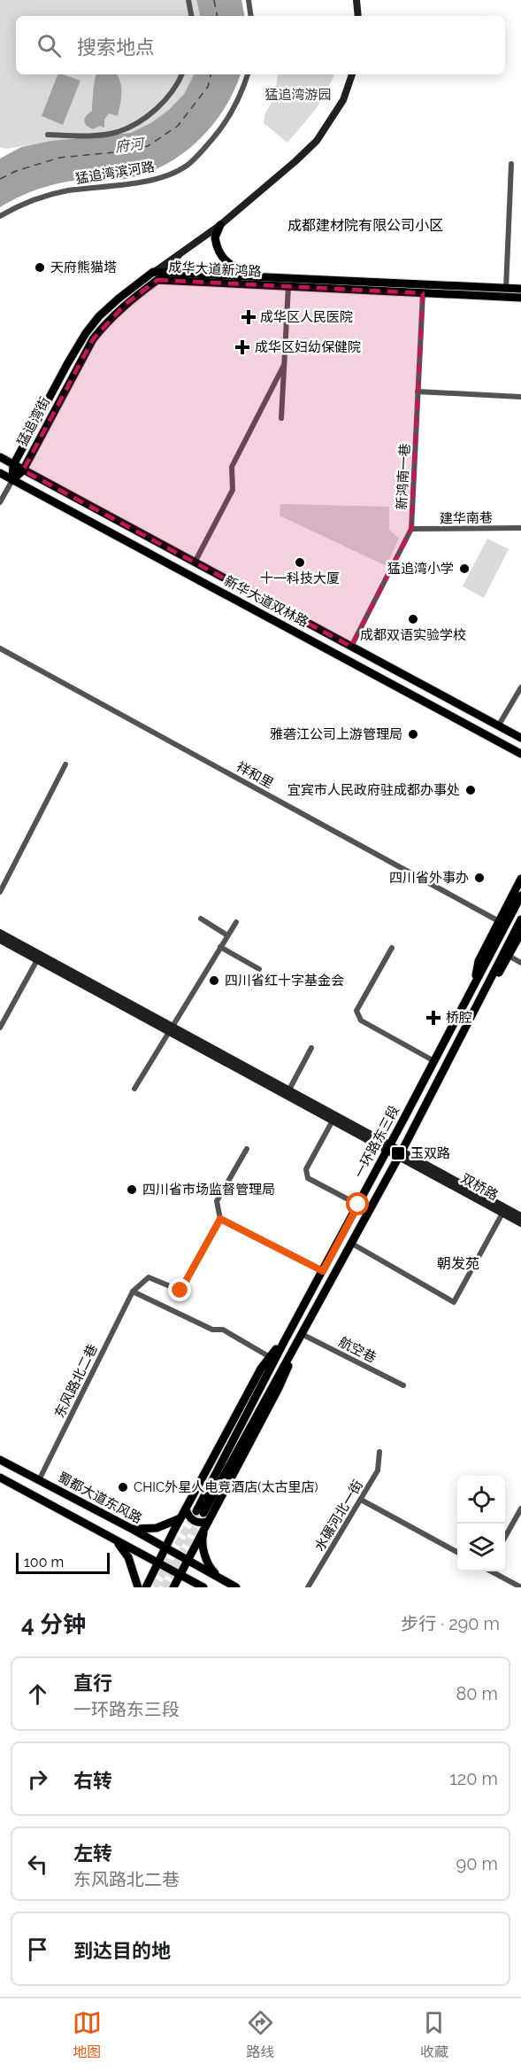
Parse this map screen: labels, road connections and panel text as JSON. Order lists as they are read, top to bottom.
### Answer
{
  "streets": {
    "main road": [
      "成华大道新鸿路",
      "猛追湾街",
      "新华大道双林路",
      "一环路东三段",
      "双桥路",
      "蜀都大道东风路"
    ],
    "street": [
      "猛追湾滨河路",
      "新鸿南一巷",
      "建华南巷",
      "祥和里",
      "航空巷",
      "东风路北二巷",
      "水碾河北一街"
    ]
  },
  "crossings": [
    ["成华大道新鸿路", "猛追湾街"],
    ["成华大道新鸿路", "新鸿南一巷"],
    ["猛追湾街", "新华大道双林路"],
    ["新鸿南一巷", "建华南巷"],
    ["新鸿南一巷", "新华大道双林路"],
    ["一环路东三段", "双桥路"],
    ["一环路东三段", "航空巷"],
    ["东风路北二巷", "蜀都大道东风路"]
  ],
  "districts": ["成都建材院有限公司小区", "朝发苑"],
  "water": ["府河"],
  "parks": ["猛追湾游园"],
  "places": {
    "other": [
      "天府熊猫塔",
      "十一科技大厦",
      "猛追湾小学",
      "成都双语实验学校",
      "雅砻江公司上游管理局",
      "宜宾市人民政府驻成都办事处",
      "四川省外事办",
      "四川省红十字基金会",
      "四川省市场监督管理局",
      "CHIC外星人电竞酒店(太古里店)"
    ],
    "health": ["成华区人民医院", "成华区妇幼保健院", "桥腔"],
    "transit": ["玉双路"]
  },
  "scale_bar": "100 m",
  "page": {
    "search": "搜索地点",
    "scale": "100 m",
    "heading": ["4 分钟", "步行 · 290 m"],
    "list": [
      ["直行", "一环路东三段", "80 m"],
      ["右转", "120 m"],
      ["左转", "东风路北二巷", "90 m"],
      "到达目的地"
    ],
    "nav": ["地图", "路线", "收藏"]
  }
}
